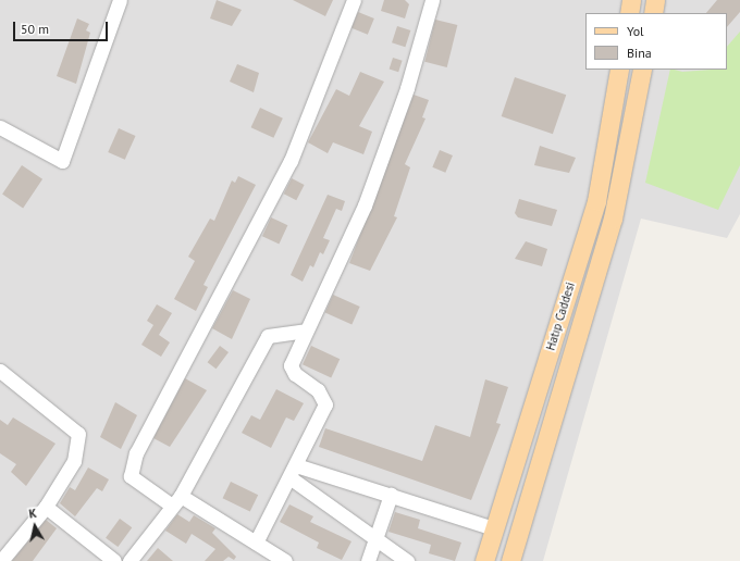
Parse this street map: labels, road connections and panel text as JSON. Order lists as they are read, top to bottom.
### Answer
{
  "streets": {
    "main road": ["Hatıp Caddesi"]
  },
  "legend": ["Yol", "Bina"],
  "scale_bar": "50 m",
  "north": "top"
}
